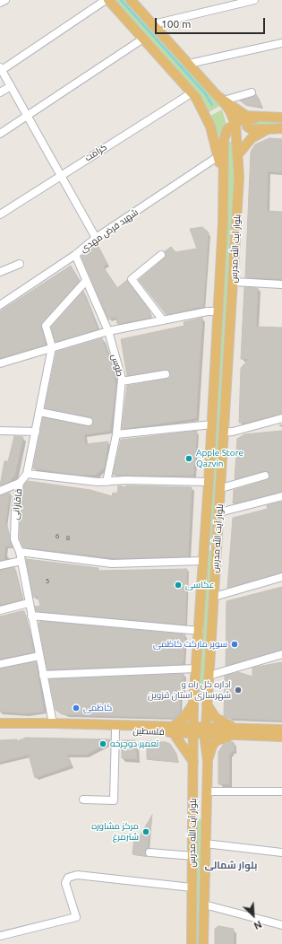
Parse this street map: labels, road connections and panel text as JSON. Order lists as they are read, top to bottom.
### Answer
{
  "streets": {
    "main road": ["بلوار آیت الله مدرس", "فلسطین"],
    "street": [
      "کرامت",
      "شهید فرض مهدی",
      "طوس",
      "قاقازانی"
    ]
  },
  "crossings": [
    ["کرامت", "بلوار آیت الله مدرس"],
    ["شهید فرض مهدی", "بلوار آیت الله مدرس"],
    ["شهید فرض مهدی", "طوس"],
    ["بلوار آیت الله مدرس", "فلسطین"],
    ["طوس", "قاقازانی"],
    ["قاقازانی", "فلسطین"]
  ],
  "districts": ["بلوار شمالی"],
  "places": [
    "Apple Store Qazvin",
    "عکاسی",
    "سوپر مارکت کاظمی",
    "اداره کل راه و شهرسازی استان قزوین",
    "کاظمی",
    "تعمیر دوچرخه",
    "مرکز مشاوره شترمرغ"
  ],
  "house_numbers": ["6", "8", "5"],
  "scale_bar": "100 m",
  "north": "bottom right"
}
